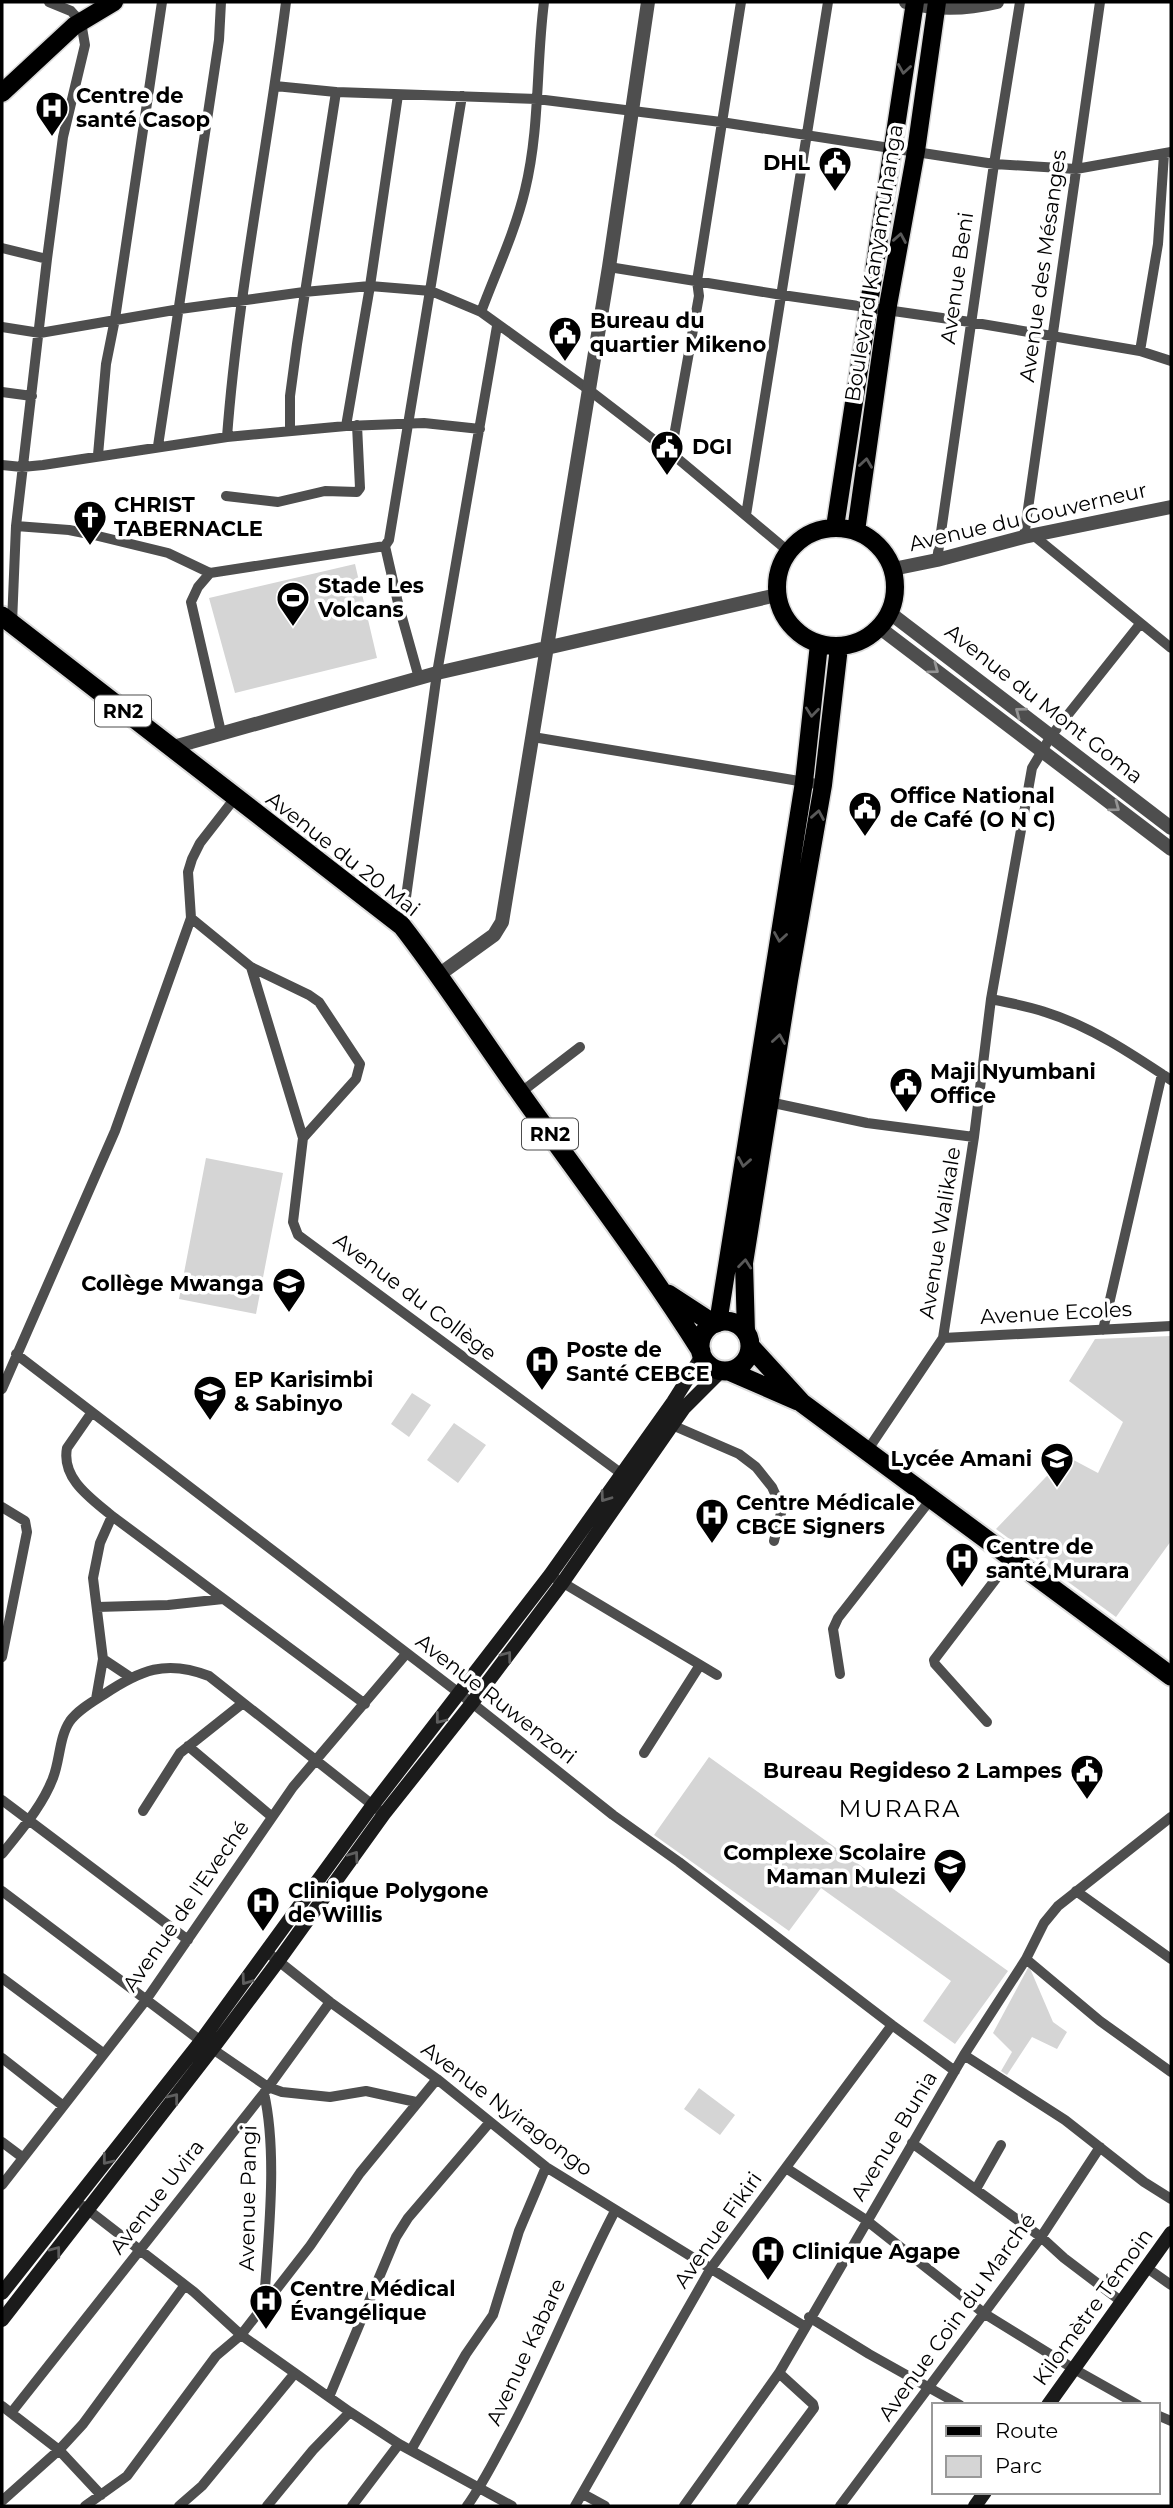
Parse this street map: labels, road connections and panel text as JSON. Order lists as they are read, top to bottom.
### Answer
{
  "streets": {
    "highway": ["RN2", "Avenue du 20 Mai"],
    "main road": ["Boulevard Kanyamuhanga", "Kilomètre Témoin"],
    "street": [
      "Avenue des Mésanges",
      "Avenue Beni",
      "Avenue du Gouverneur",
      "Avenue du Mont Goma",
      "Avenue Walikale",
      "Avenue du Collège",
      "Avenue Ecoles",
      "Avenue Ruwenzori",
      "Avenue de l'Eveché",
      "Avenue Nyiragongo",
      "Avenue Bunia",
      "Avenue Uvira",
      "Avenue Pangi",
      "Avenue Fikiri",
      "Avenue Coin du Marché",
      "Avenue Kabare"
    ]
  },
  "crossings": [
    ["Boulevard Kanyamuhanga", "Avenue du Gouverneur"],
    ["Boulevard Kanyamuhanga", "Avenue du Mont Goma"],
    ["Avenue des Mésanges", "Avenue du Gouverneur"],
    ["Avenue Beni", "Avenue du Gouverneur"],
    ["Avenue du Gouverneur", "Avenue du Mont Goma"],
    ["Avenue du Mont Goma", "Avenue Walikale"],
    ["RN2", "Avenue du 20 Mai"],
    ["RN2", "Avenue Walikale"],
    ["Avenue Walikale", "Avenue Ecoles"],
    ["Avenue Ruwenzori", "Avenue de l'Eveché"],
    ["Avenue Ruwenzori", "Avenue Bunia"],
    ["Avenue Ruwenzori", "Avenue Fikiri"],
    ["Avenue Nyiragongo", "Avenue Bunia"],
    ["Avenue Nyiragongo", "Avenue Uvira"],
    ["Avenue Nyiragongo", "Avenue Fikiri"],
    ["Avenue Nyiragongo", "Avenue Coin du Marché"],
    ["Avenue Nyiragongo", "Avenue Kabare"],
    ["Avenue Uvira", "Avenue Pangi"]
  ],
  "districts": ["MURARA"],
  "places": {
    "hospital": [
      "Centre de santé Casop",
      "Poste de Santé CEBCE",
      "Centre Médicale CBCE Signers",
      "Centre de santé Murara",
      "Clinique Polygone de Willis",
      "Clinique Agape",
      "Centre Médical Évangélique"
    ],
    "public building": [
      "DHL",
      "Bureau du quartier Mikeno",
      "DGI",
      "Office National de Café (O N C)",
      "Maji Nyumbani Office",
      "Bureau Regideso 2 Lampes"
    ],
    "church": ["CHRIST TABERNACLE"],
    "sports": ["Stade Les Volcans"],
    "school or university": [
      "Collège Mwanga",
      "EP Karisimbi & Sabinyo",
      "Lycée Amani",
      "Complexe Scolaire Maman Mulezi"
    ]
  },
  "legend": ["Route", "Parc"]
}
